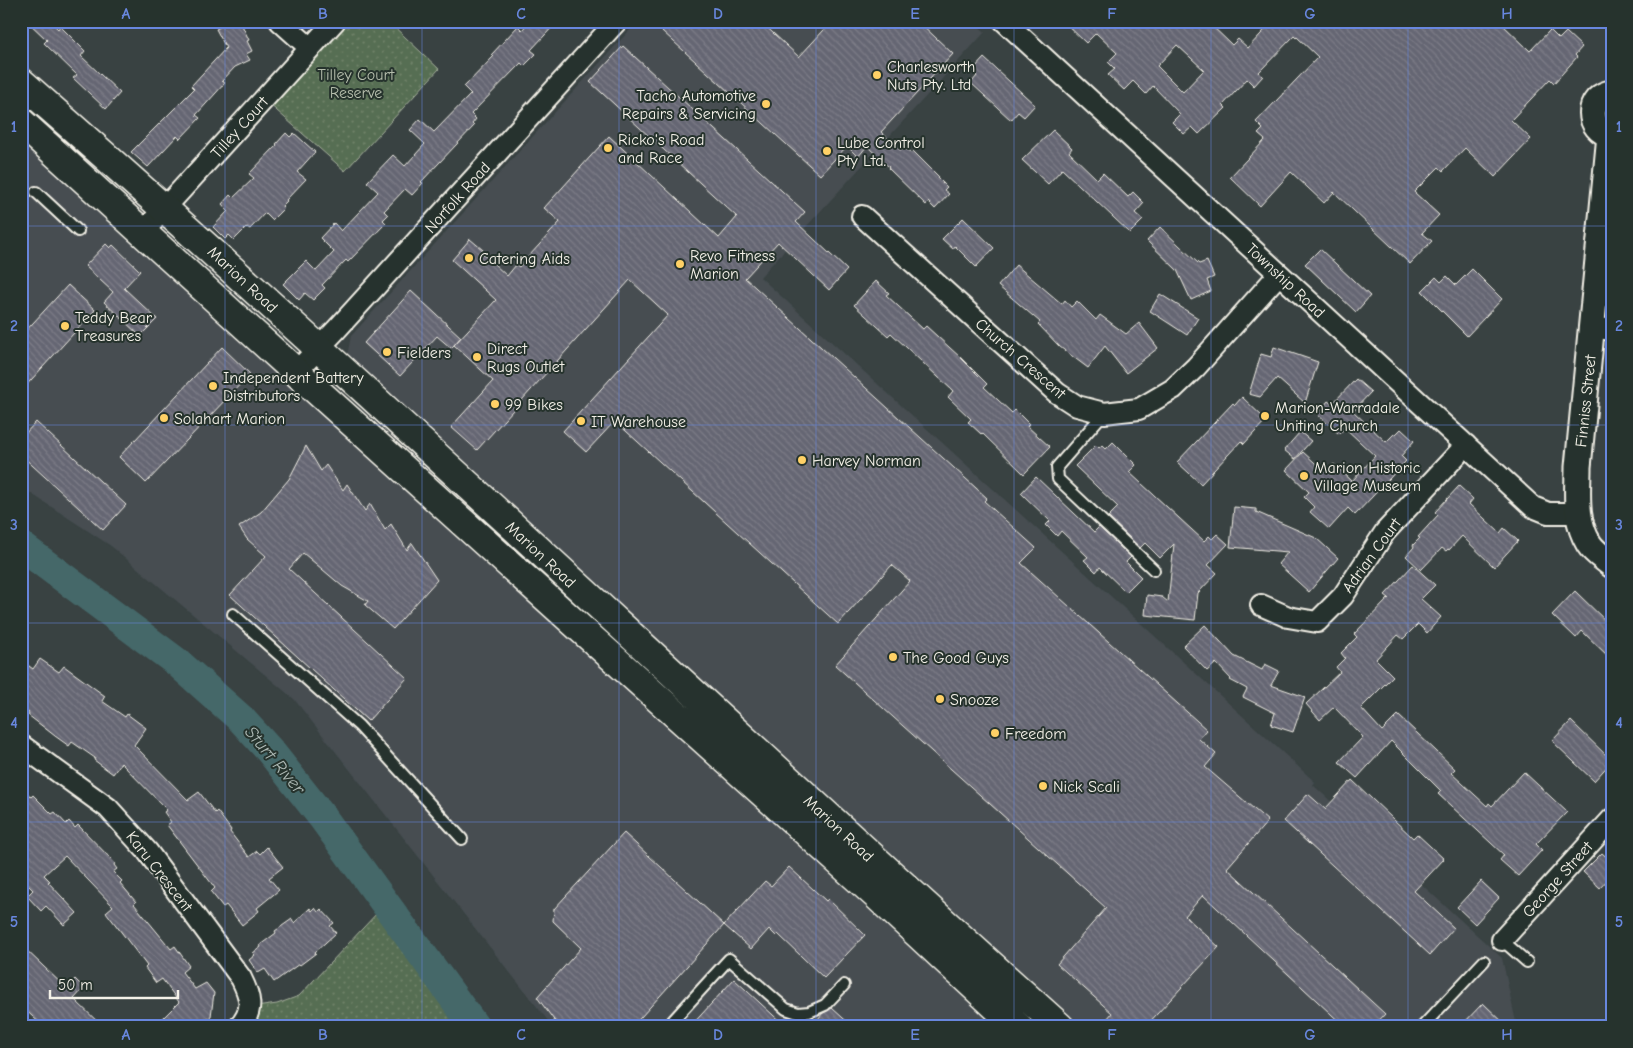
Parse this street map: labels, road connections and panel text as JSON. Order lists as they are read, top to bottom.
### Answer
{
  "streets": {
    "main road": ["Marion Road"],
    "street": [
      "Tilley Court",
      "Norfolk Road",
      "Township Road",
      "Church Crescent",
      "Finniss Street",
      "Adrian Court",
      "Karu Crescent",
      "George Street"
    ]
  },
  "crossings": [
    ["Tilley Court", "Marion Road"],
    ["Norfolk Road", "Marion Road"],
    ["Township Road", "Church Crescent"],
    ["Township Road", "Finniss Street"],
    ["Township Road", "Adrian Court"]
  ],
  "water": ["Sturt River"],
  "parks": ["Tilley Court Reserve"],
  "places": [
    "Charlesworth Nuts Pty. Ltd",
    "Tacho Automotive Repairs & Servicing",
    "Ricko's Road and Race",
    "Lube Control Pty Ltd.",
    "Catering Aids",
    "Revo Fitness Marion",
    "Teddy Bear Treasures",
    "Fielders",
    "Direct Rugs Outlet",
    "Independent Battery Distributors",
    "99 Bikes",
    "Marion-Warradale Uniting Church",
    "Solahart Marion",
    "IT Warehouse",
    "Harvey Norman",
    "Marion Historic Village Museum",
    "The Good Guys",
    "Snooze",
    "Freedom",
    "Nick Scali"
  ],
  "scale_bar": "50 m",
  "grid": {
    "columns": [
      "A",
      "B",
      "C",
      "D",
      "E",
      "F",
      "G",
      "H"
    ],
    "rows": [
      "1",
      "2",
      "3",
      "4",
      "5"
    ]
  }
}
